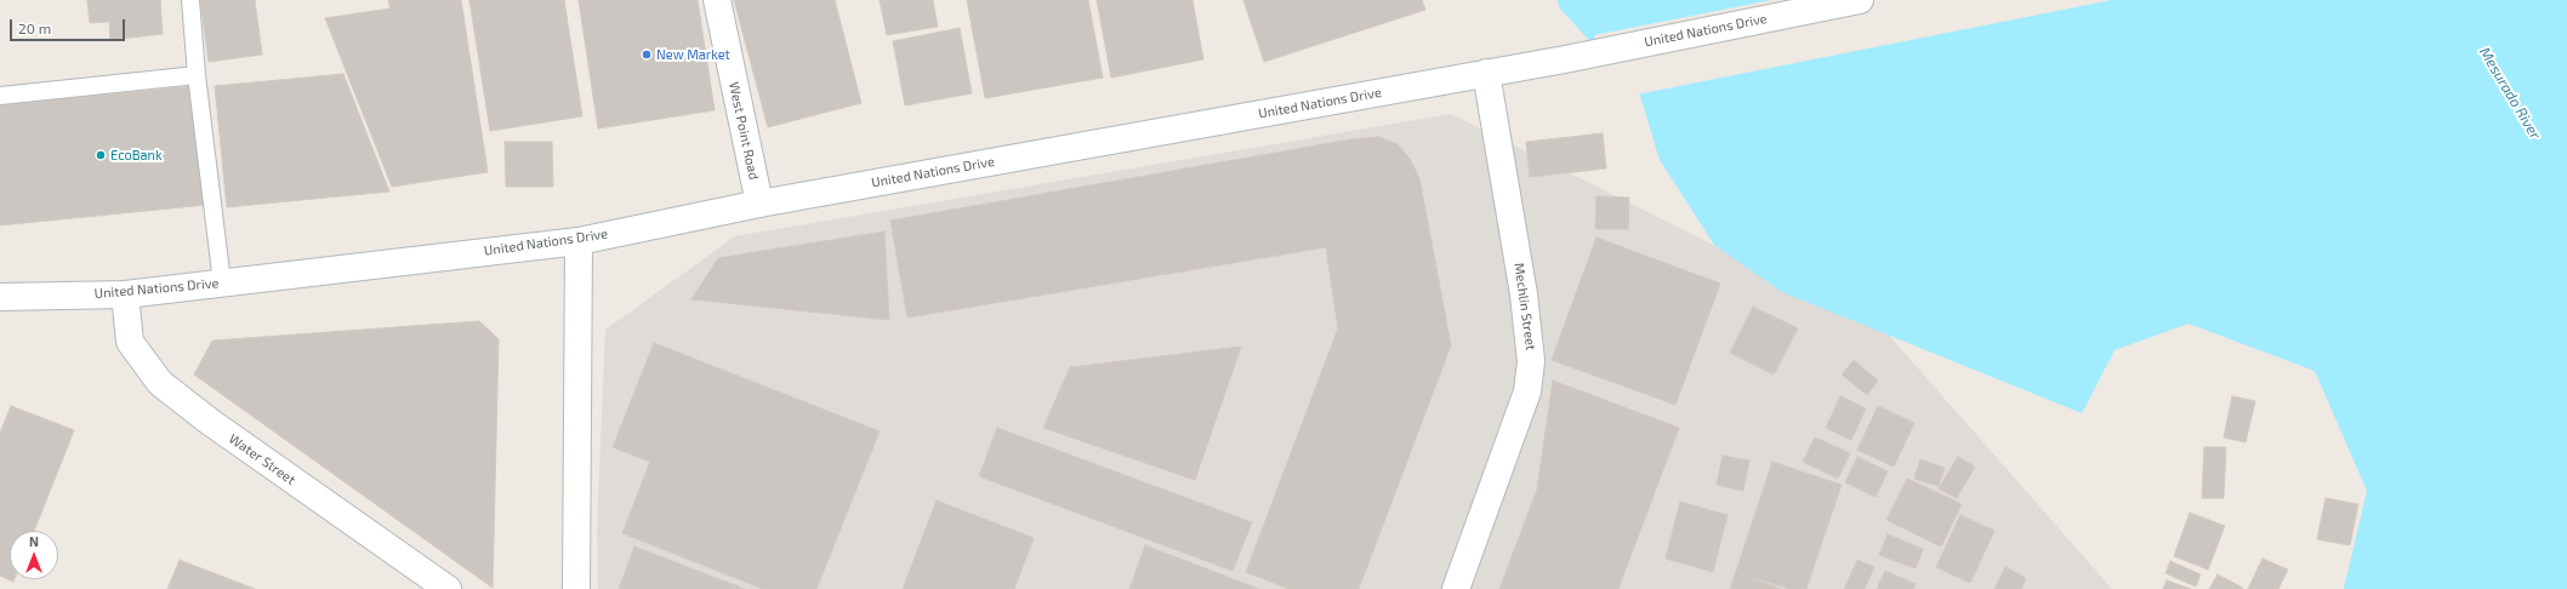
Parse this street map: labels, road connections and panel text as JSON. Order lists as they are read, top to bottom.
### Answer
{
  "streets": {
    "main road": [
      "United Nations Drive",
      "West Point Road",
      "Mechlin Street",
      "Water Street"
    ]
  },
  "crossings": [
    ["United Nations Drive", "West Point Road"],
    ["United Nations Drive", "Mechlin Street"],
    ["United Nations Drive", "Water Street"]
  ],
  "water": ["Mesurado River"],
  "places": ["New Market", "EcoBank"],
  "scale_bar": "20 m",
  "north": "top"
}
